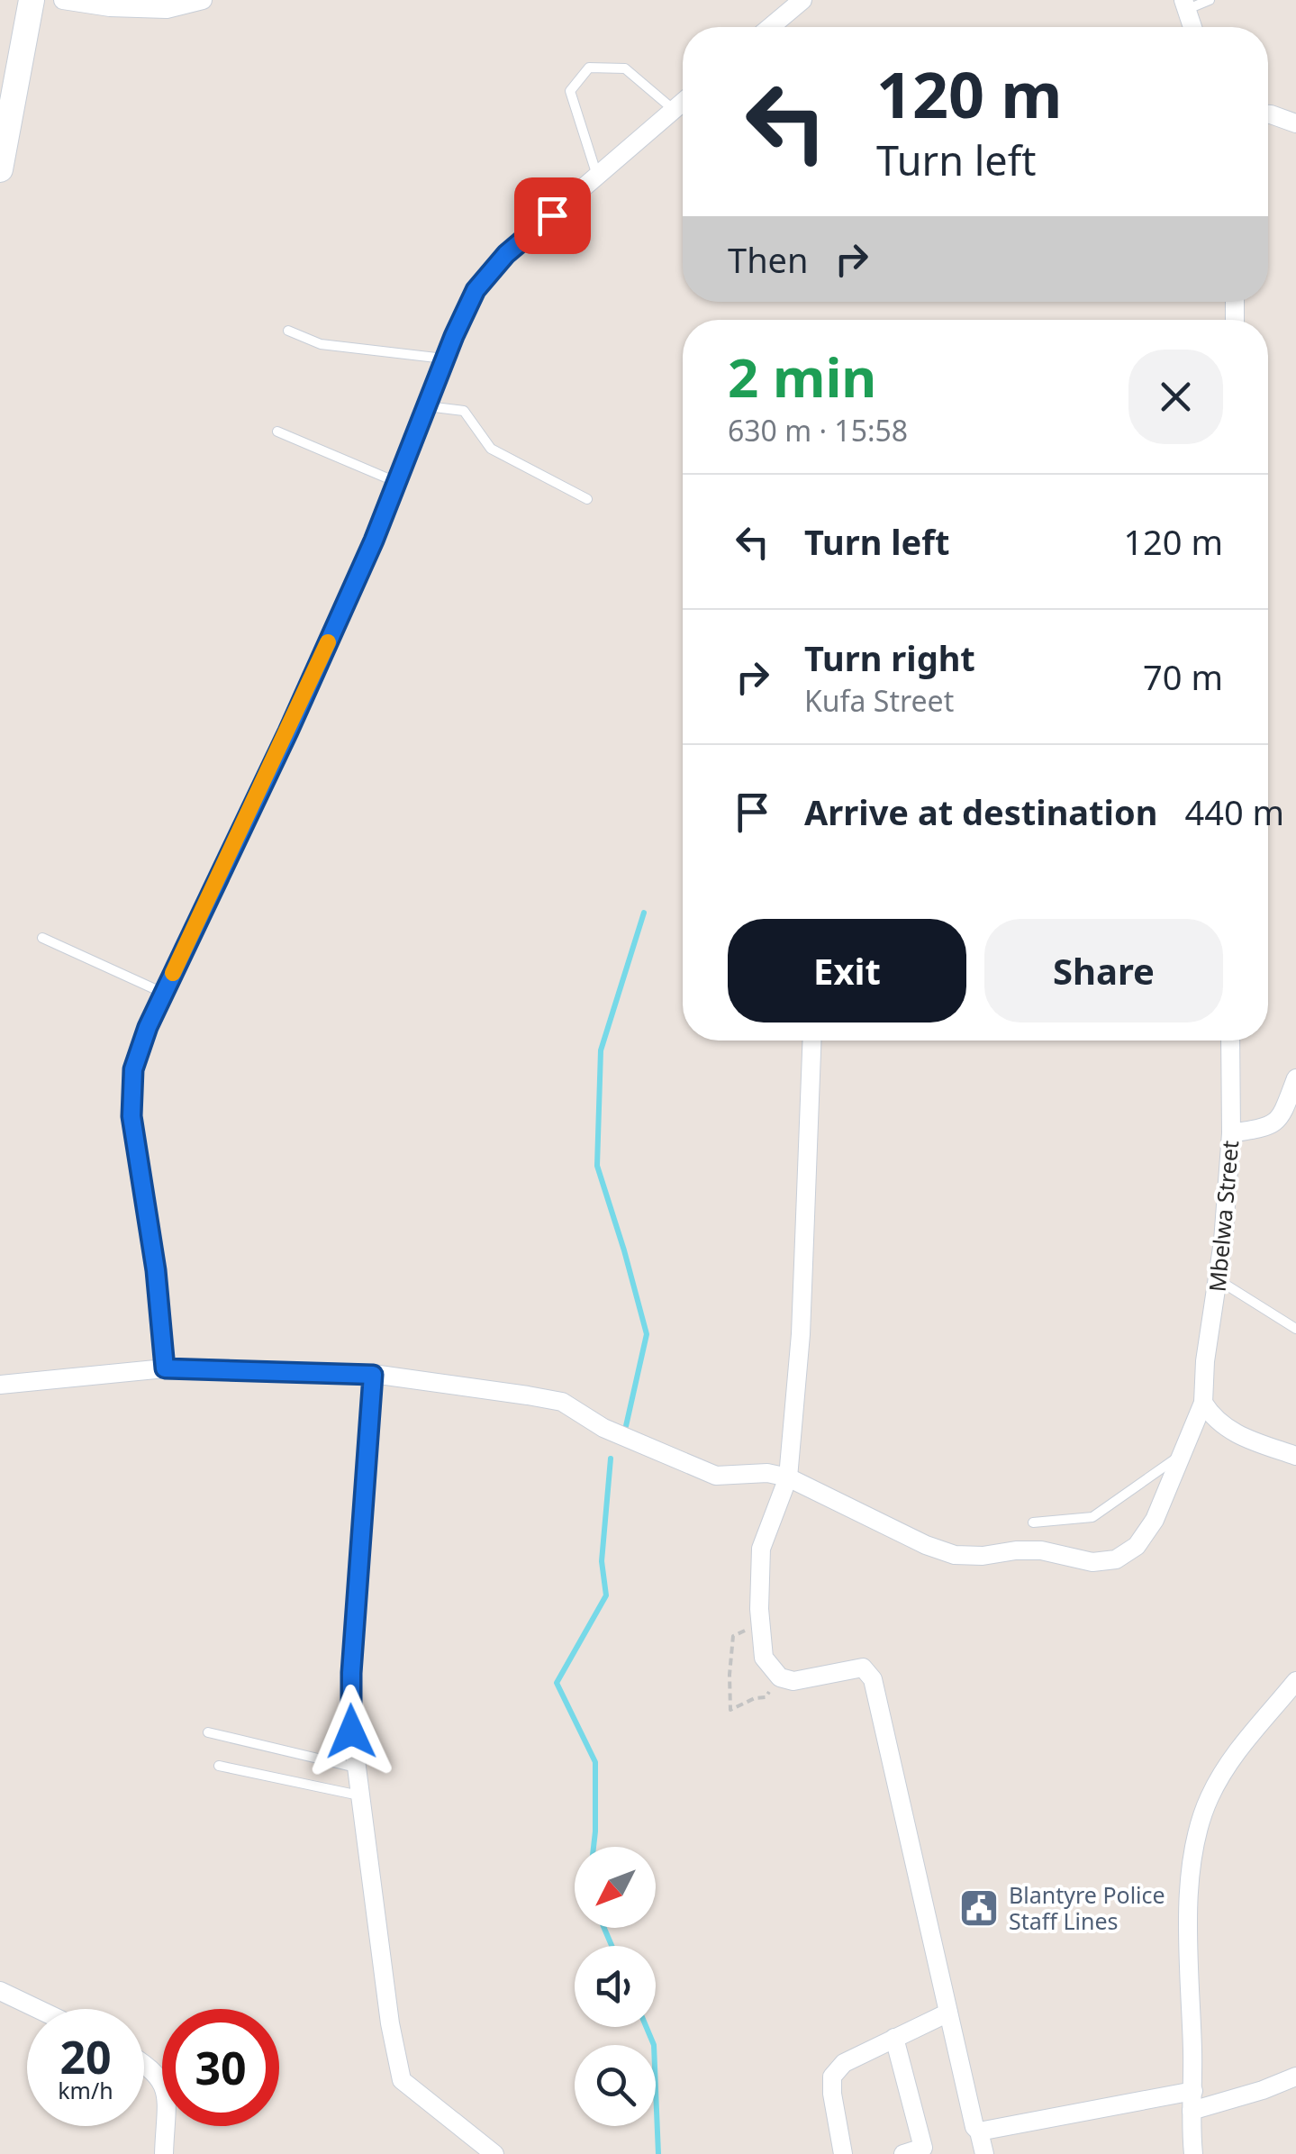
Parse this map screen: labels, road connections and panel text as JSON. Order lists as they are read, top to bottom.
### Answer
{
  "streets": {
    "street": ["Mbelwa Street"]
  },
  "places": {
    "public building": ["Blantyre Police Staff Lines"]
  },
  "north": "bottom left",
  "page": {
    "turn": ["120 m", "Turn left"],
    "then": "Then",
    "heading": ["2 min", "630 m · 15:58"],
    "list": [
      {
        "name": "Turn left",
        "value": "120 m"
      },
      {
        "name": "Turn right",
        "note": "Kufa Street",
        "value": "70 m"
      },
      {
        "name": "Arrive at destination",
        "value": "440 m"
      }
    ],
    "buttons": ["Exit", "Share"],
    "speed": "20 km/h",
    "limit": "30"
  }
}
